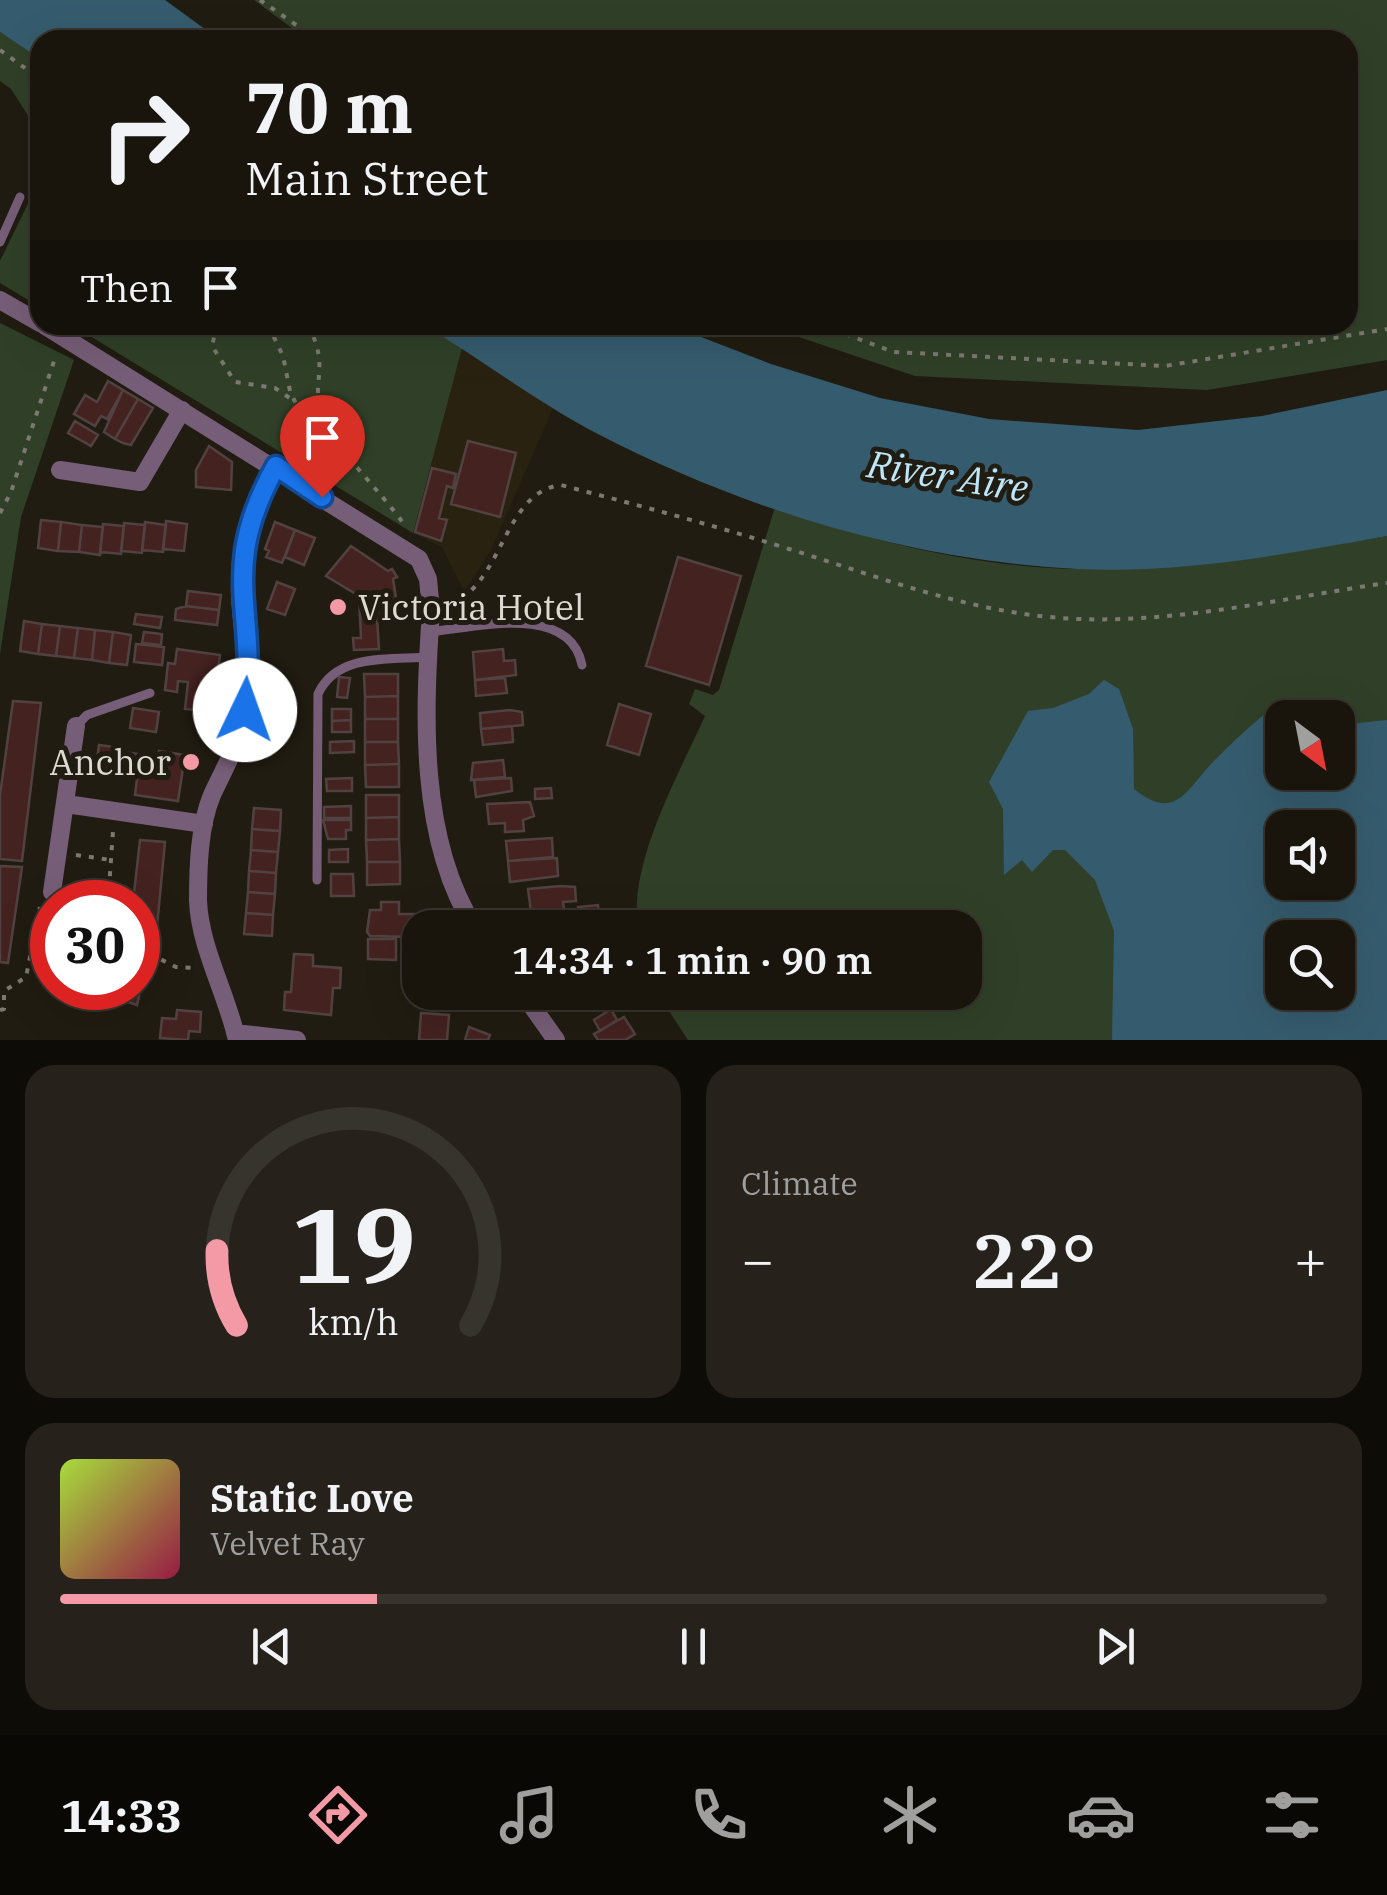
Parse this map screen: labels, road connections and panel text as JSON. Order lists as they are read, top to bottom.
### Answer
{
  "water": ["River Aire"],
  "places": ["Victoria Hotel", "Anchor"],
  "north": "bottom right",
  "page": {
    "turn": ["70 m", "Main Street"],
    "then": "Then",
    "limit": "30",
    "trip": "14:34 · 1 min · 90 m",
    "tile": "Climate",
    "heat": ["−", "22°", "+"],
    "song": ["Static Love", "Velvet Ray"],
    "tabs": "14:33",
    "gauge": ["19", "km/h"]
  }
}
